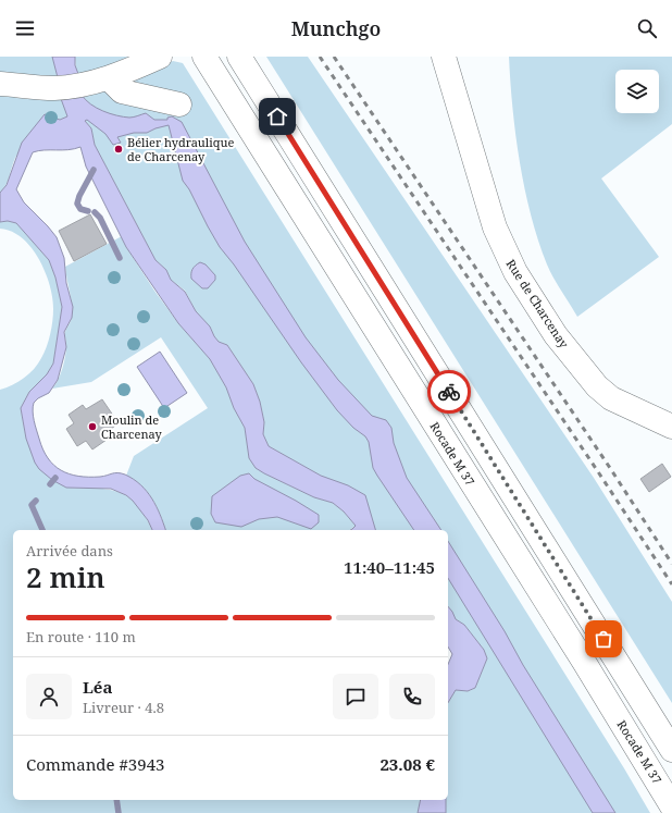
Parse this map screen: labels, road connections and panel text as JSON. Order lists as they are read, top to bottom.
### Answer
{
  "streets": {
    "main road": ["Rue de Charcenay", "Rocade M 37"]
  },
  "places": ["Bélier hydraulique de Charcenay", "Moulin de Charcenay"],
  "page": {
    "header": "Munchgo",
    "heading": ["2 min", "Arrivée dans", "11:40–11:45"],
    "panel": [
      "Léa",
      "Livreur · 4.8",
      "Commande #3943",
      "23.08 €"
    ],
    "bar": "En route · 110 m"
  }
}
